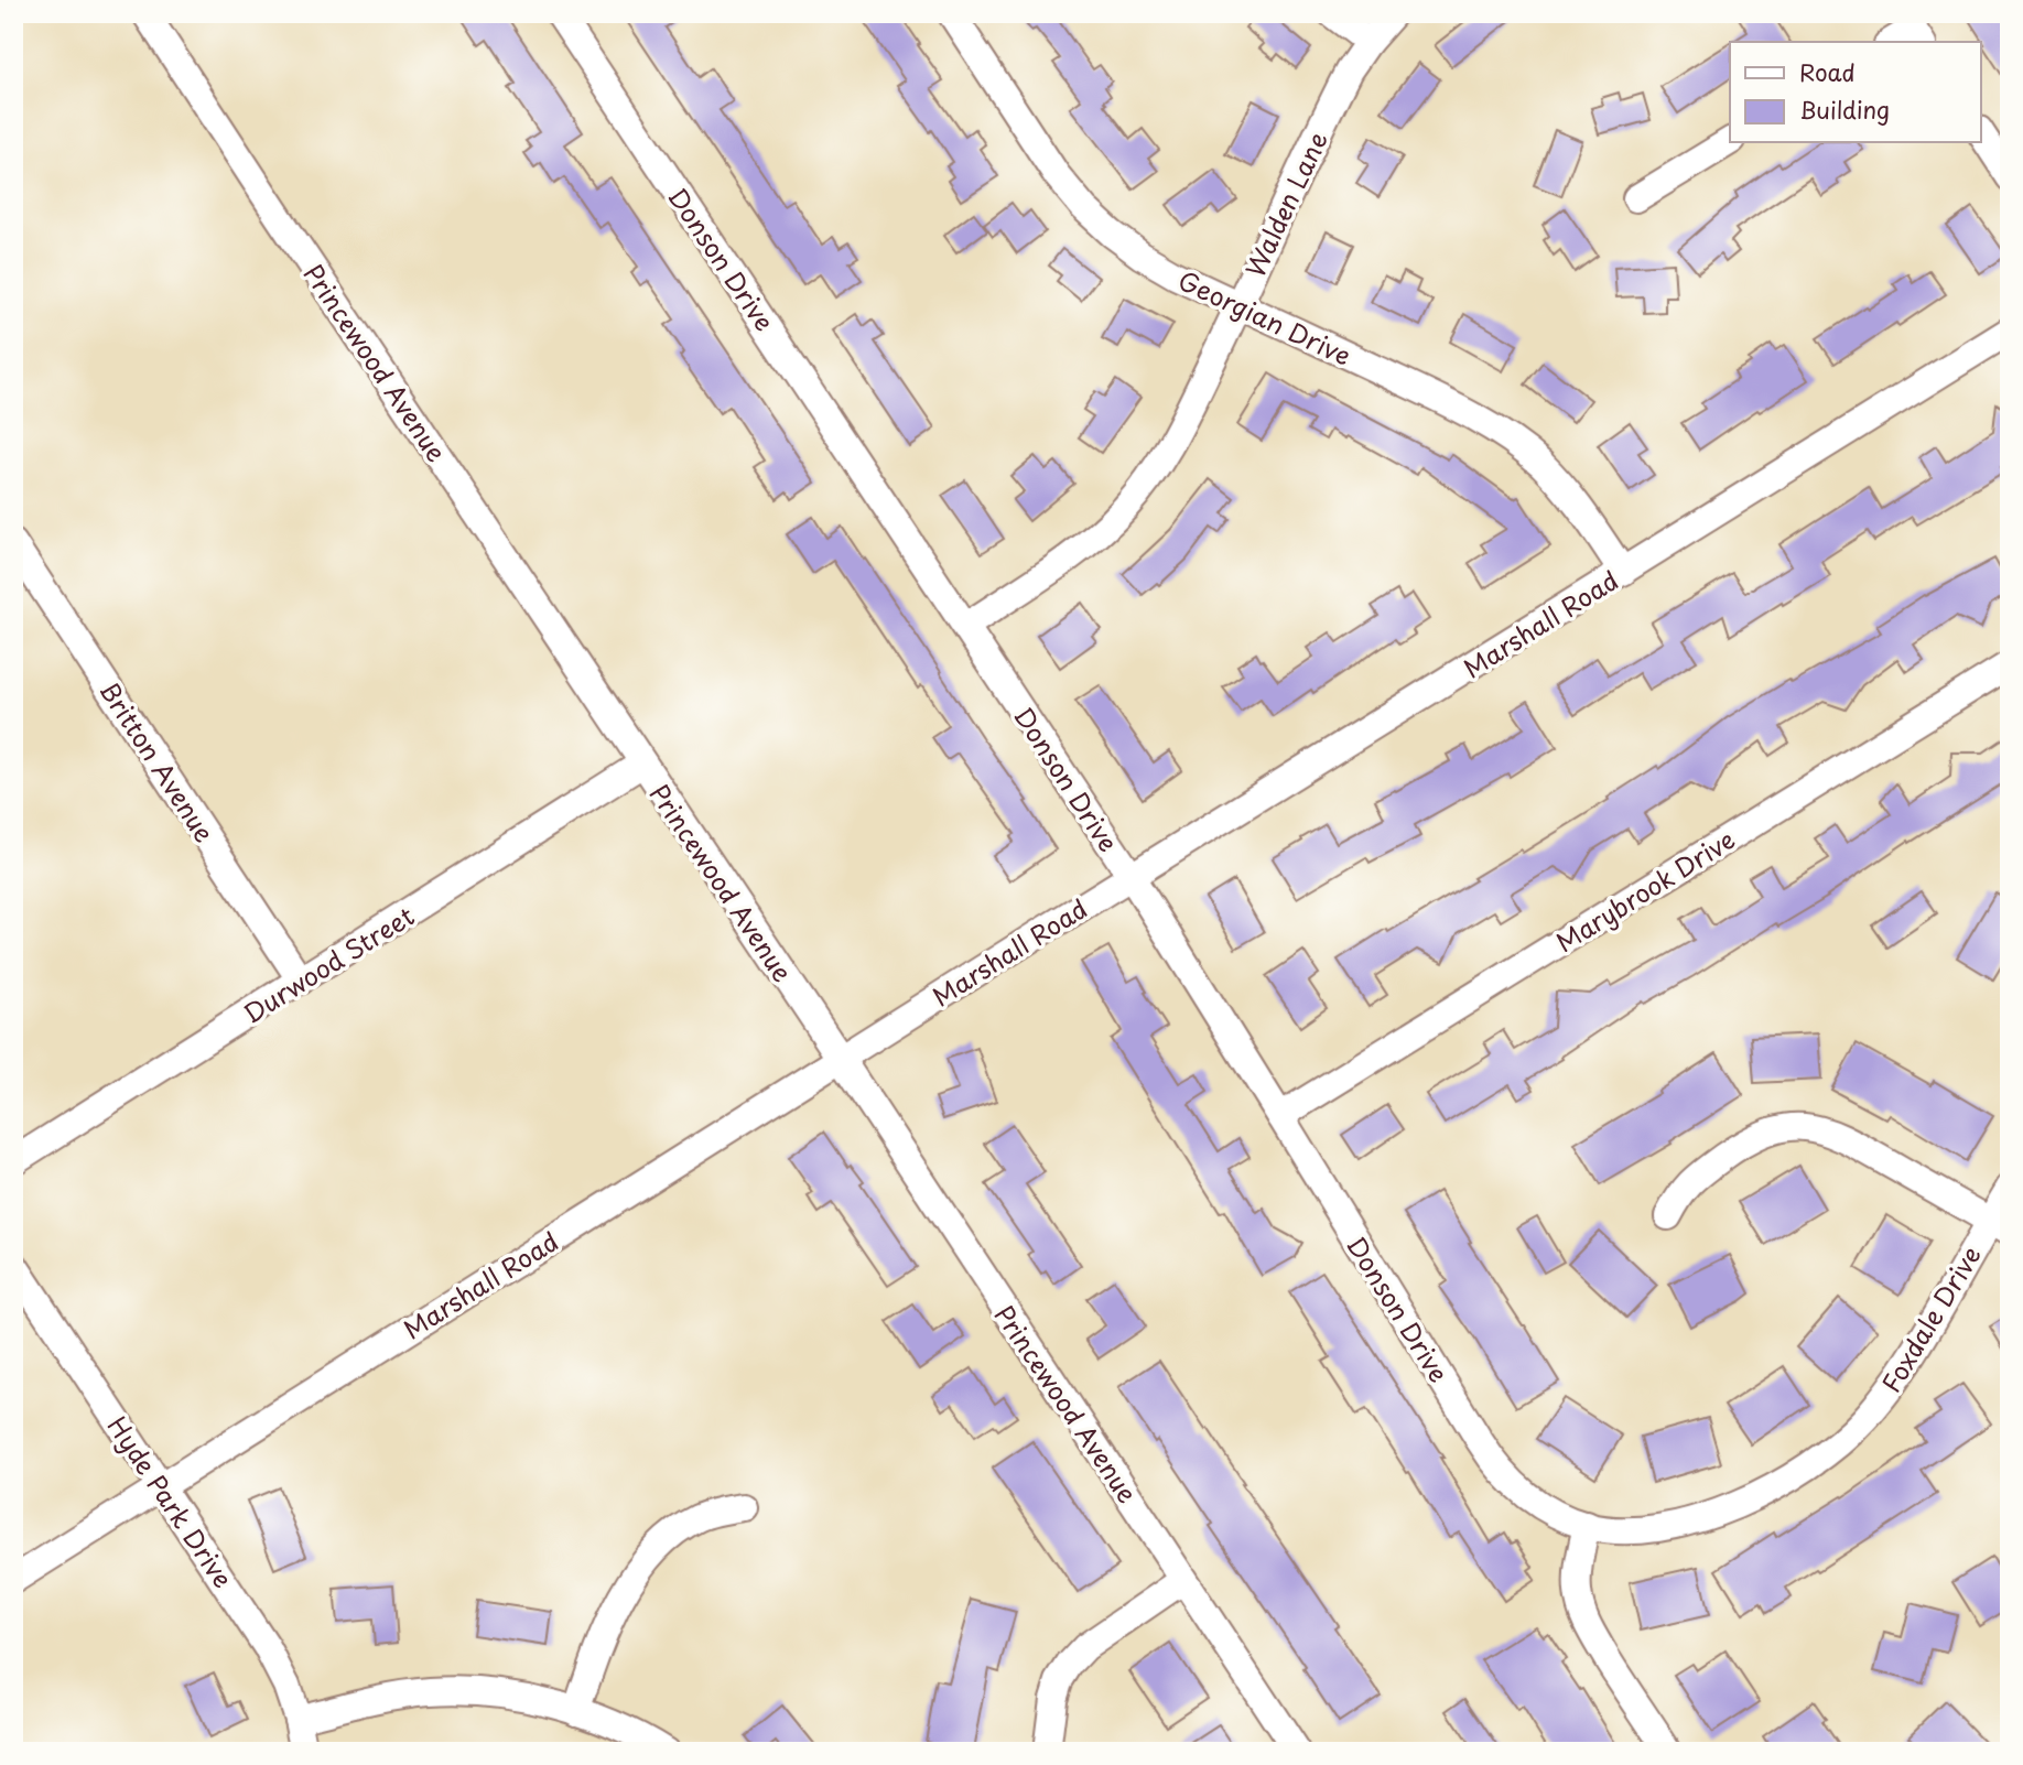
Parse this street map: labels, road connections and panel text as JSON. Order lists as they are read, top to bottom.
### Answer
{
  "streets": {
    "street": [
      "Walden Lane",
      "Donson Drive",
      "Georgian Drive",
      "Princewood Avenue",
      "Marshall Road",
      "Britton Avenue",
      "Marybrook Drive",
      "Durwood Street",
      "Foxdale Drive",
      "Hyde Park Drive"
    ]
  },
  "crossings": [
    ["Walden Lane", "Donson Drive"],
    ["Walden Lane", "Georgian Drive"],
    ["Donson Drive", "Marshall Road"],
    ["Donson Drive", "Marybrook Drive"],
    ["Donson Drive", "Foxdale Drive"],
    ["Georgian Drive", "Marshall Road"],
    ["Princewood Avenue", "Marshall Road"],
    ["Princewood Avenue", "Durwood Street"],
    ["Marshall Road", "Hyde Park Drive"],
    ["Britton Avenue", "Durwood Street"]
  ],
  "legend": ["Road", "Building"]
}
